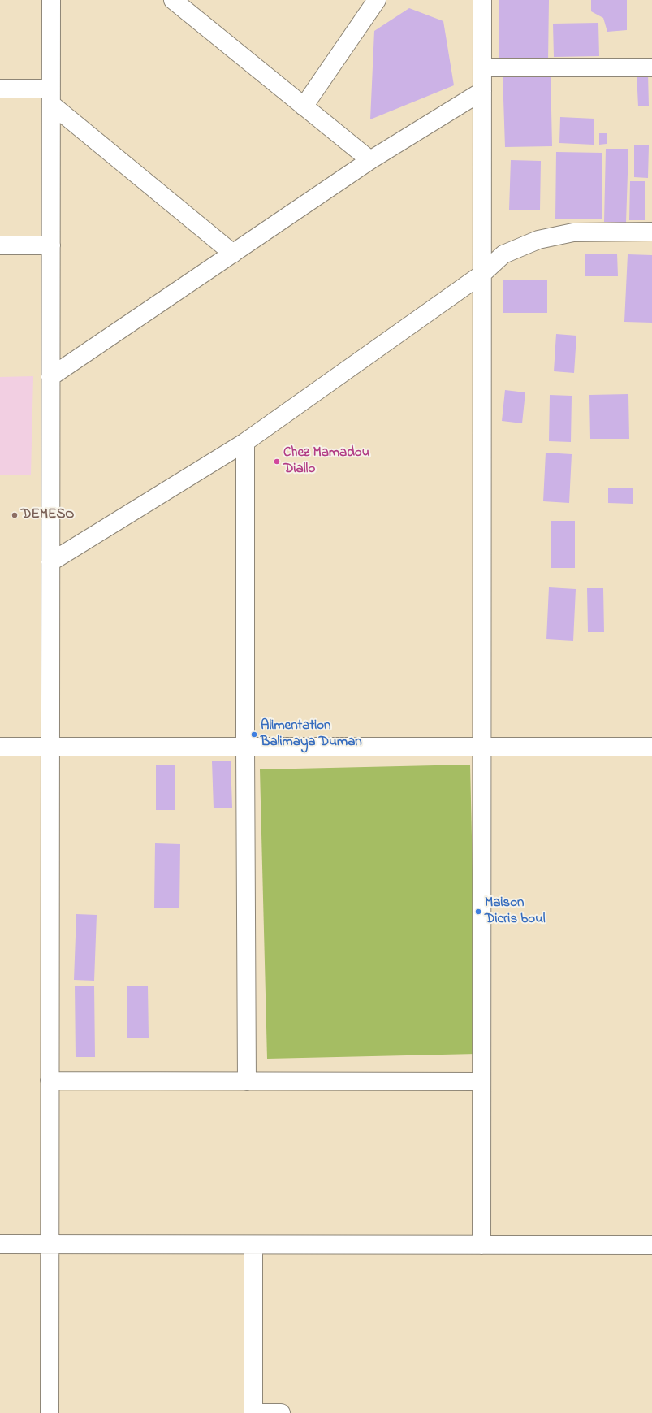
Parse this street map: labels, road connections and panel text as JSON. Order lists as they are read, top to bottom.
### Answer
{
  "places": [
    "Chez Mamadou Diallo",
    "DEMESO",
    "Alimentation Balimaya Duman",
    "Maison Dicris boul"
  ]
}
